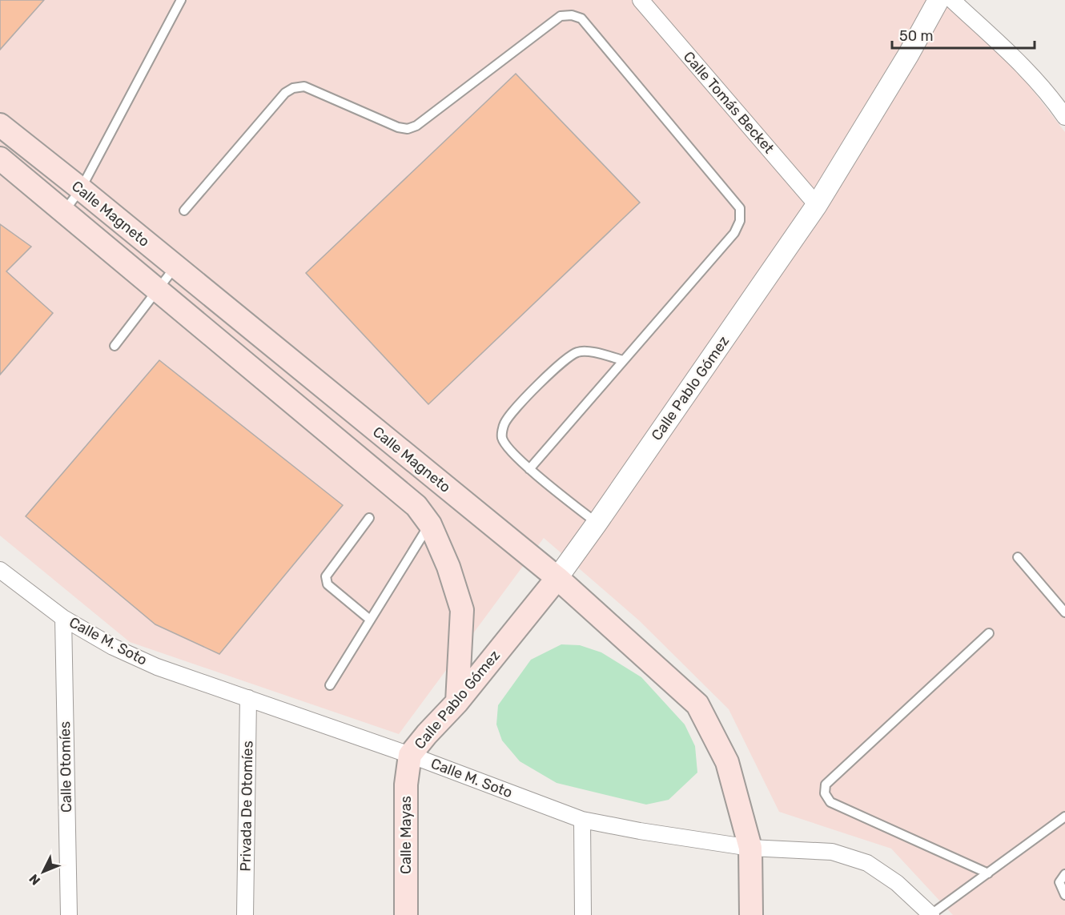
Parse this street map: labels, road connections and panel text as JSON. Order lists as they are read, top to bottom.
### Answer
{
  "streets": {
    "main road": ["Calle Magneto", "Calle Pablo Gómez", "Calle Mayas"],
    "street": [
      "Calle Tomás Becket",
      "Calle M. Soto",
      "Calle Otomíes",
      "Privada De Otomíes"
    ]
  },
  "crossings": [
    ["Calle Tomás Becket", "Calle Pablo Gómez"],
    ["Calle Magneto", "Calle Pablo Gómez"],
    ["Calle Magneto", "Calle M. Soto"],
    ["Calle Pablo Gómez", "Calle M. Soto"],
    ["Calle Pablo Gómez", "Calle Mayas"],
    ["Calle M. Soto", "Calle Otomíes"],
    ["Calle M. Soto", "Privada De Otomíes"],
    ["Calle M. Soto", "Calle Mayas"]
  ],
  "scale_bar": "50 m",
  "north": "bottom left"
}
